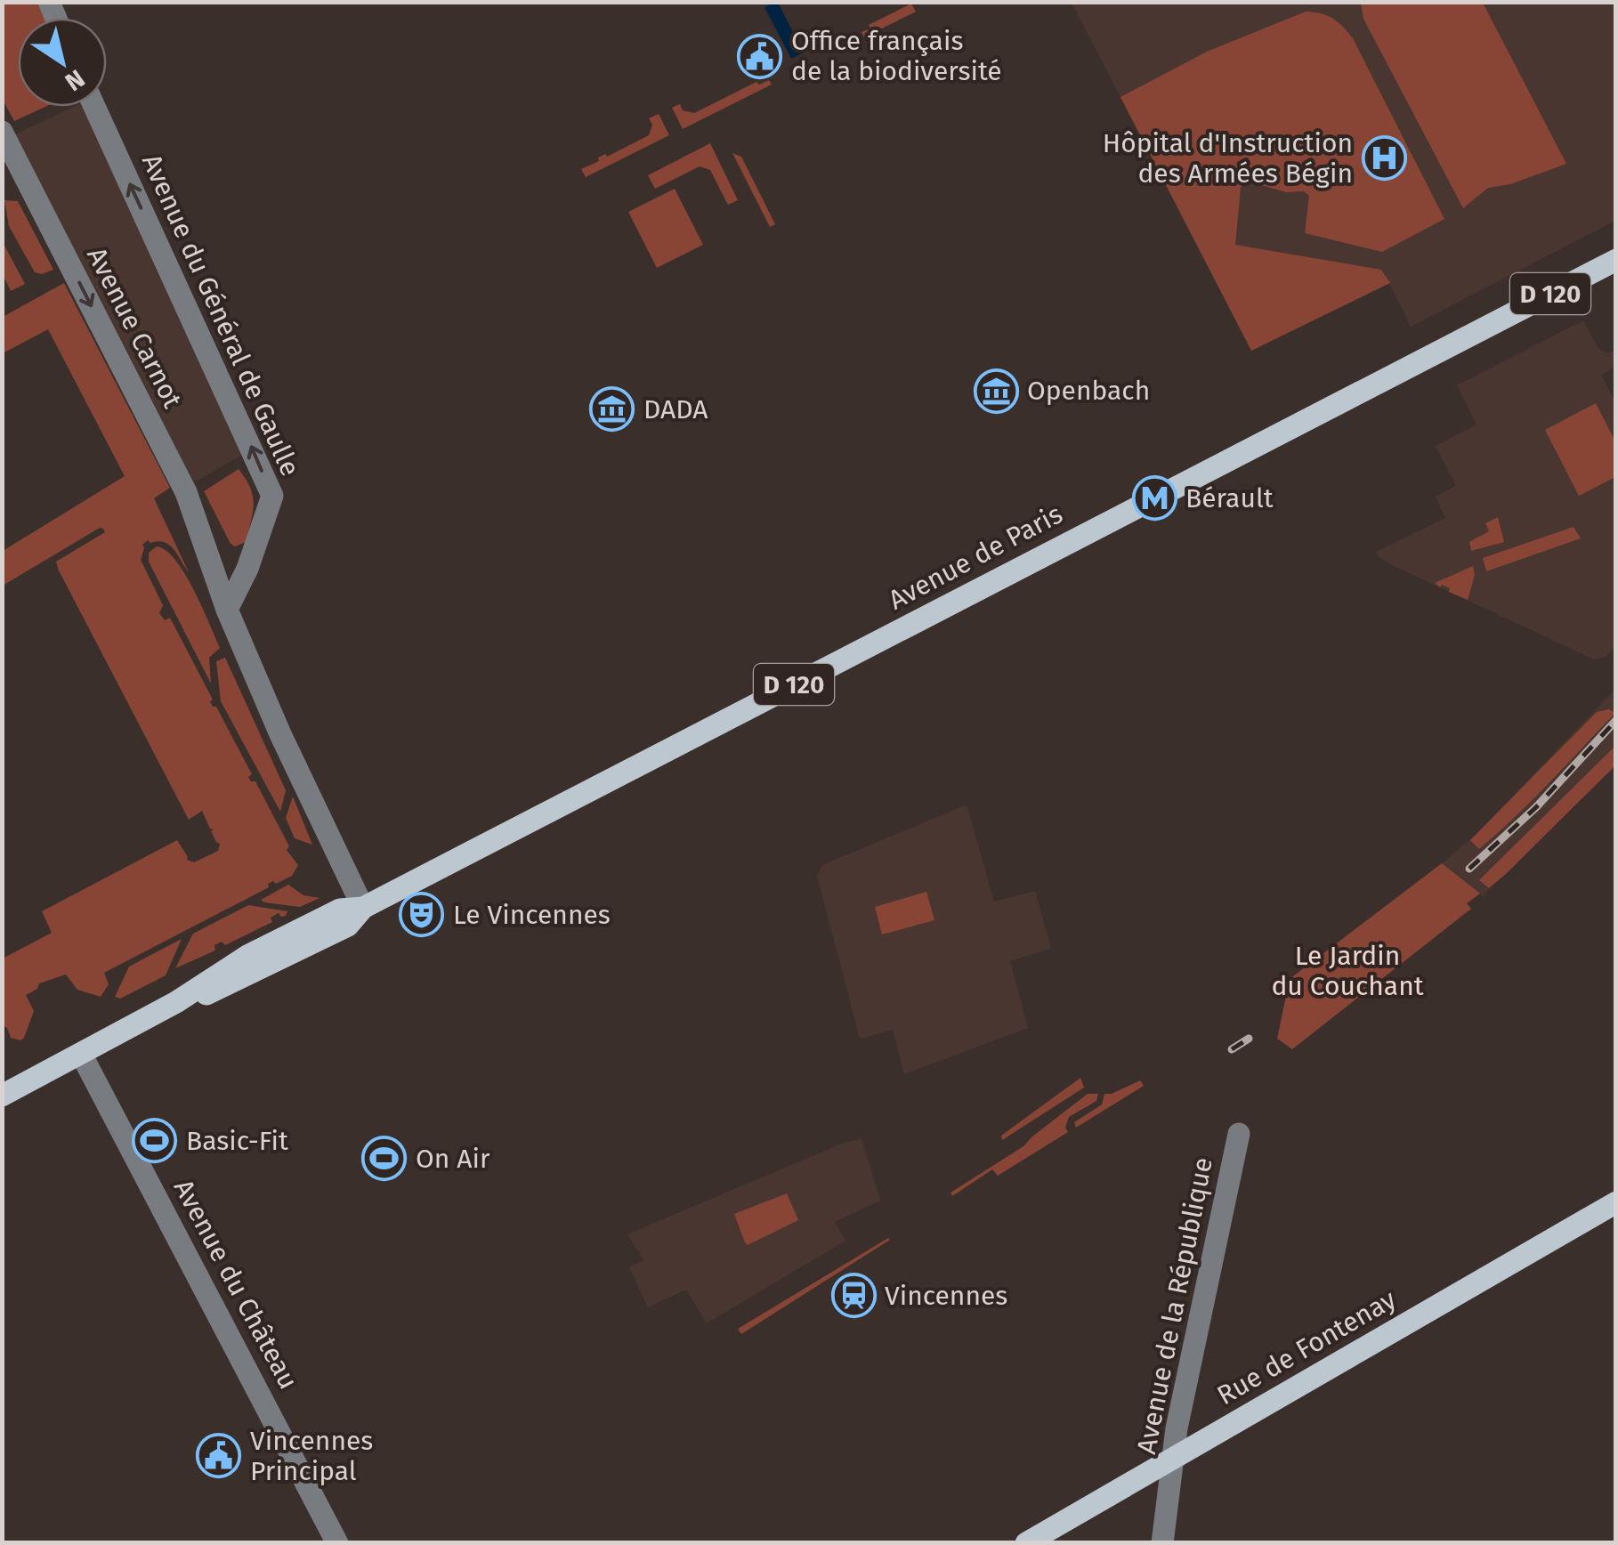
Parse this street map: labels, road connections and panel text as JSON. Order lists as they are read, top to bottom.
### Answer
{
  "streets": {
    "main road": ["D 120", "Avenue de Paris", "Rue de Fontenay"],
    "street": [
      "Avenue du Général de Gaulle",
      "Avenue Carnot",
      "Avenue du Château",
      "Avenue de la République"
    ]
  },
  "crossings": [
    ["Avenue du Général de Gaulle", "Avenue Carnot"],
    ["Avenue de Paris", "Avenue du Château"],
    ["Avenue de la République", "Rue de Fontenay"]
  ],
  "one_way": ["Avenue du Général de Gaulle", "Avenue Carnot"],
  "parks": ["Le Jardin du Couchant"],
  "places": {
    "public building": ["Office français de la biodiversité", "Vincennes Principal"],
    "hospital": ["Hôpital d'Instruction des Armées Bégin"],
    "museum": ["Openbach", "DADA"],
    "metro station": ["Bérault"],
    "theatre": ["Le Vincennes"],
    "sports": ["Basic-Fit", "On Air"],
    "station": ["Vincennes"]
  },
  "north": "bottom right"
}
